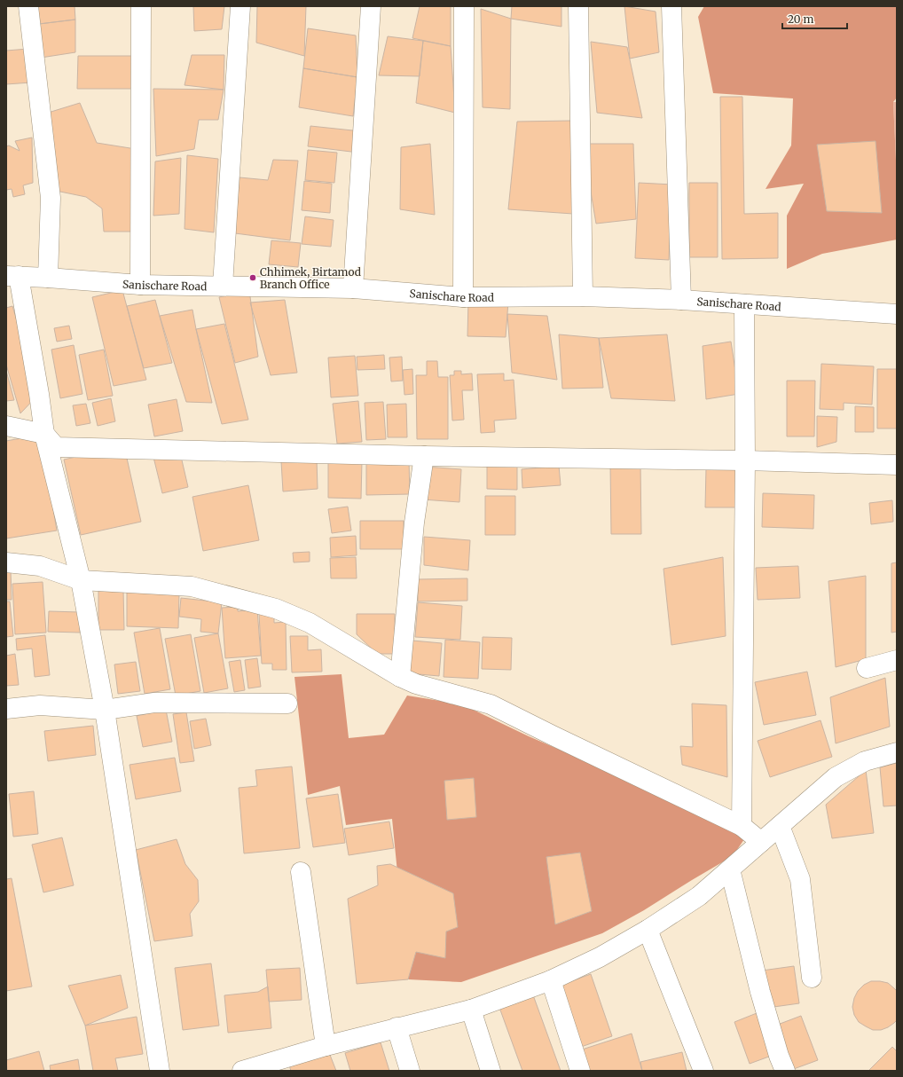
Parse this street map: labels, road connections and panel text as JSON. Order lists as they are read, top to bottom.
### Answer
{
  "streets": {
    "street": ["Sanischare Road"]
  },
  "places": ["Chhimek, Birtamod Branch Office"],
  "scale_bar": "20 m"
}
